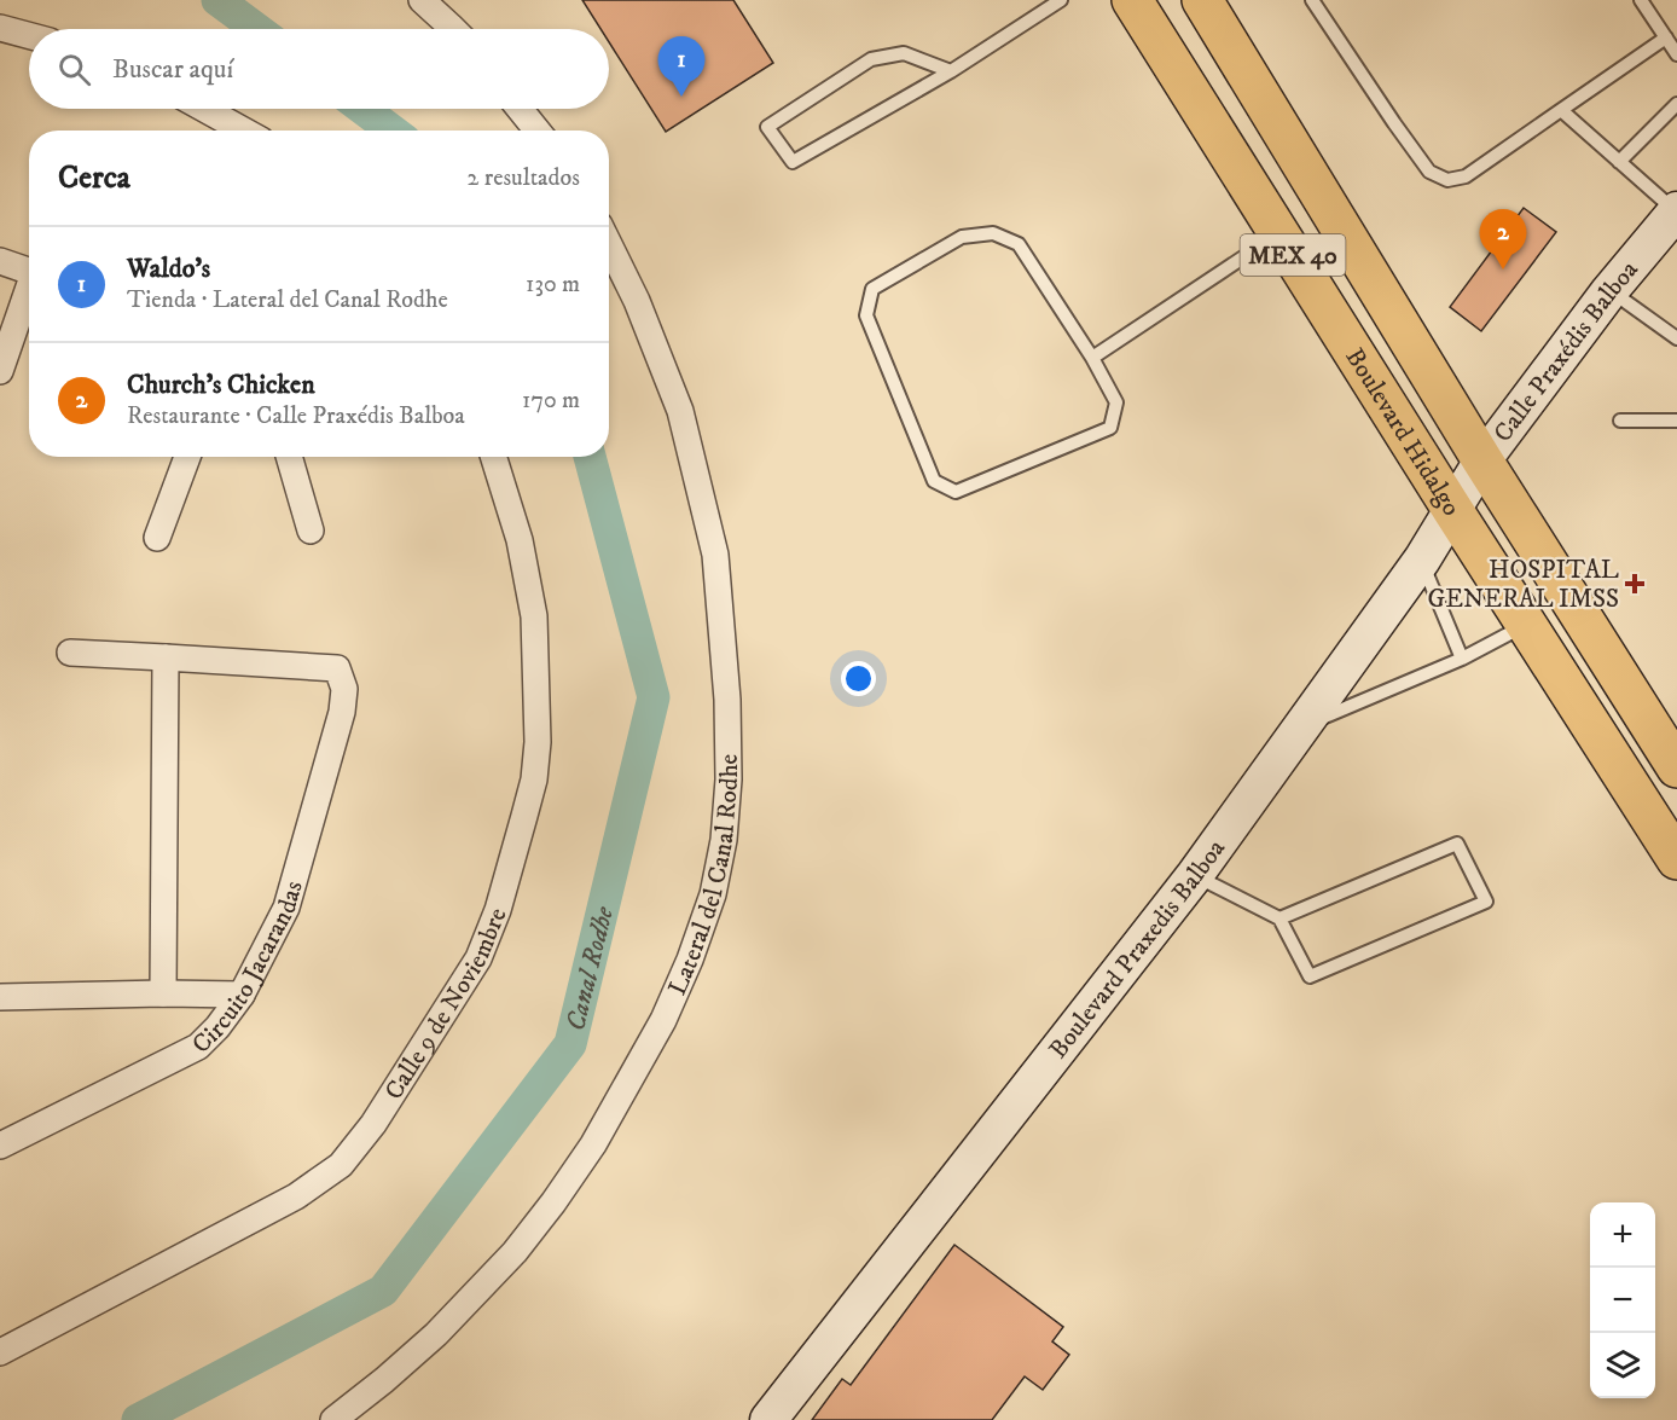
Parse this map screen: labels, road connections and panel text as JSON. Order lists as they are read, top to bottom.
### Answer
{
  "streets": {
    "main road": [
      "MEX 40",
      "Calle Praxédis Balboa",
      "Boulevard Hidalgo",
      "Boulevard Praxedis Balboa"
    ],
    "street": ["Lateral del Canal Rodhe", "Circuito Jacarandas", "Calle 9 de Noviembre"]
  },
  "crossings": [
    ["Calle Praxédis Balboa", "Boulevard Hidalgo"],
    ["Calle Praxédis Balboa", "Boulevard Praxedis Balboa"],
    ["Boulevard Hidalgo", "Boulevard Praxedis Balboa"]
  ],
  "water": ["Canal Rodhe"],
  "places": {
    "health": ["HOSPITAL GENERAL IMSS"]
  },
  "page": {
    "search": "Buscar aquí",
    "pins": ["1", "2"],
    "heading": ["Cerca", "2 resultados"],
    "list": [
      {
        "mark": "1",
        "name": "Waldo's",
        "note": "Tienda · Lateral del Canal Rodhe",
        "value": "130 m"
      },
      {
        "mark": "2",
        "name": "Church's Chicken",
        "note": "Restaurante · Calle Praxédis Balboa",
        "value": "170 m"
      }
    ],
    "map_buttons": ["+", "−"]
  }
}
